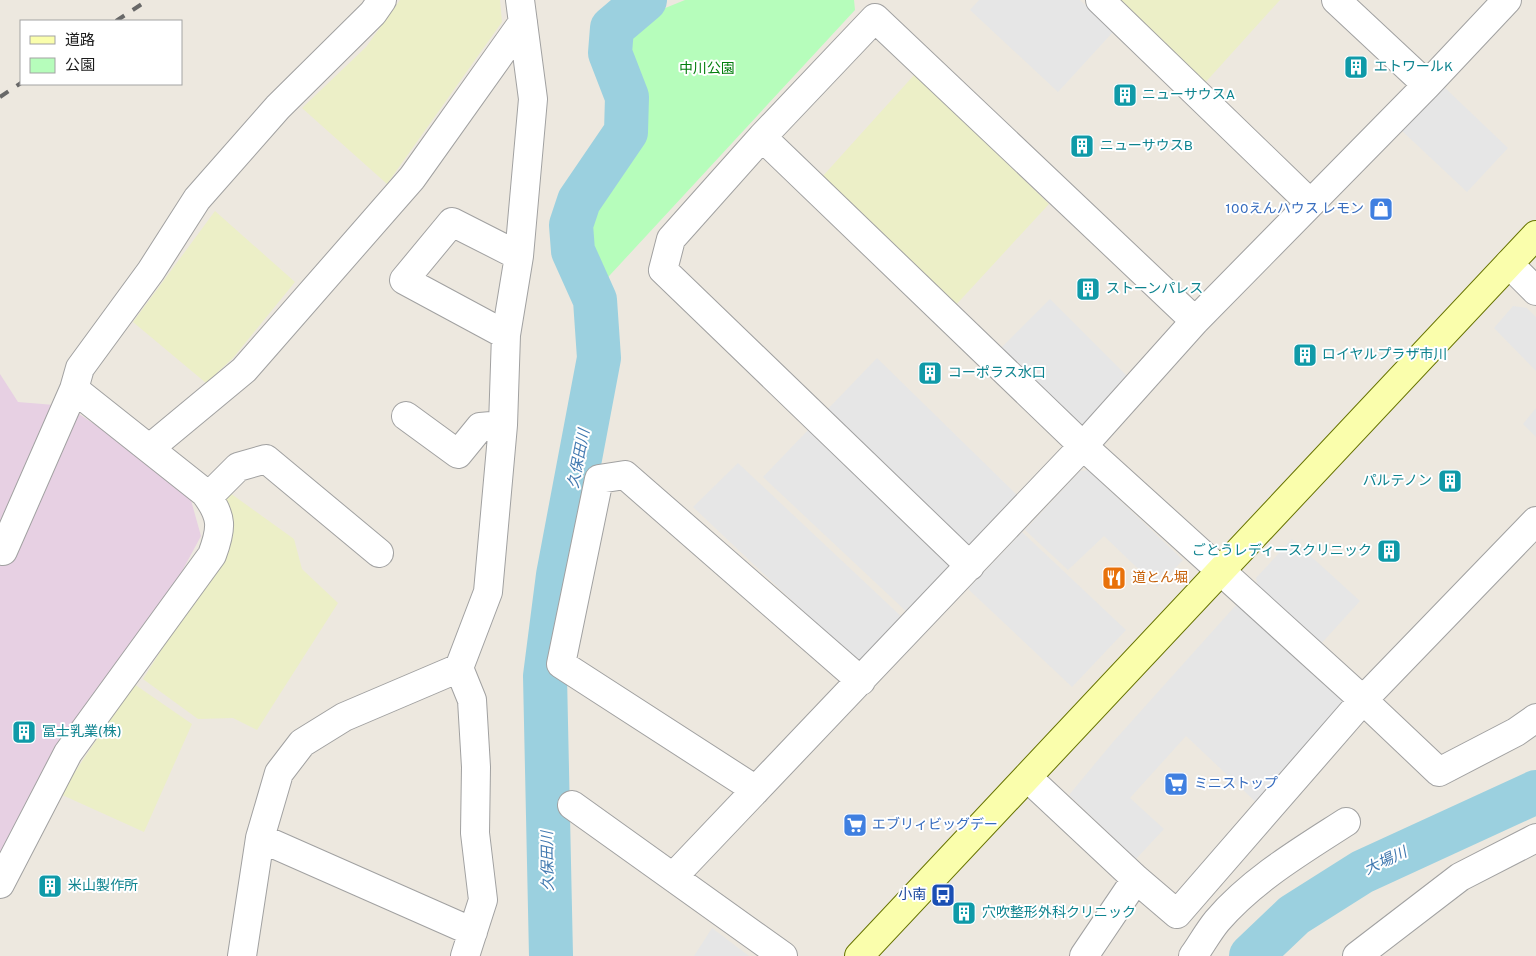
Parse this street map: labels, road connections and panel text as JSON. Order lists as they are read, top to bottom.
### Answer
{
  "water": ["久保田川", "大場川"],
  "parks": ["中川公園"],
  "places": {
    "building": [
      "エトワールK",
      "ニューサウスA",
      "ニューサウスB",
      "ストーンパレス",
      "ロイヤルプラザ市川",
      "コーポラス水口",
      "パルテノン",
      "ごとうレディースクリニック",
      "冨士乳業(株)",
      "米山製作所",
      "穴吹整形外科クリニック"
    ],
    "shop": ["100えんハウス レモン"],
    "restaurant": ["道とん堀"],
    "supermarket": ["ミニストップ", "エブリィビッグデー"],
    "bus stop": ["小南"]
  },
  "legend": ["道路", "公園"]
}
